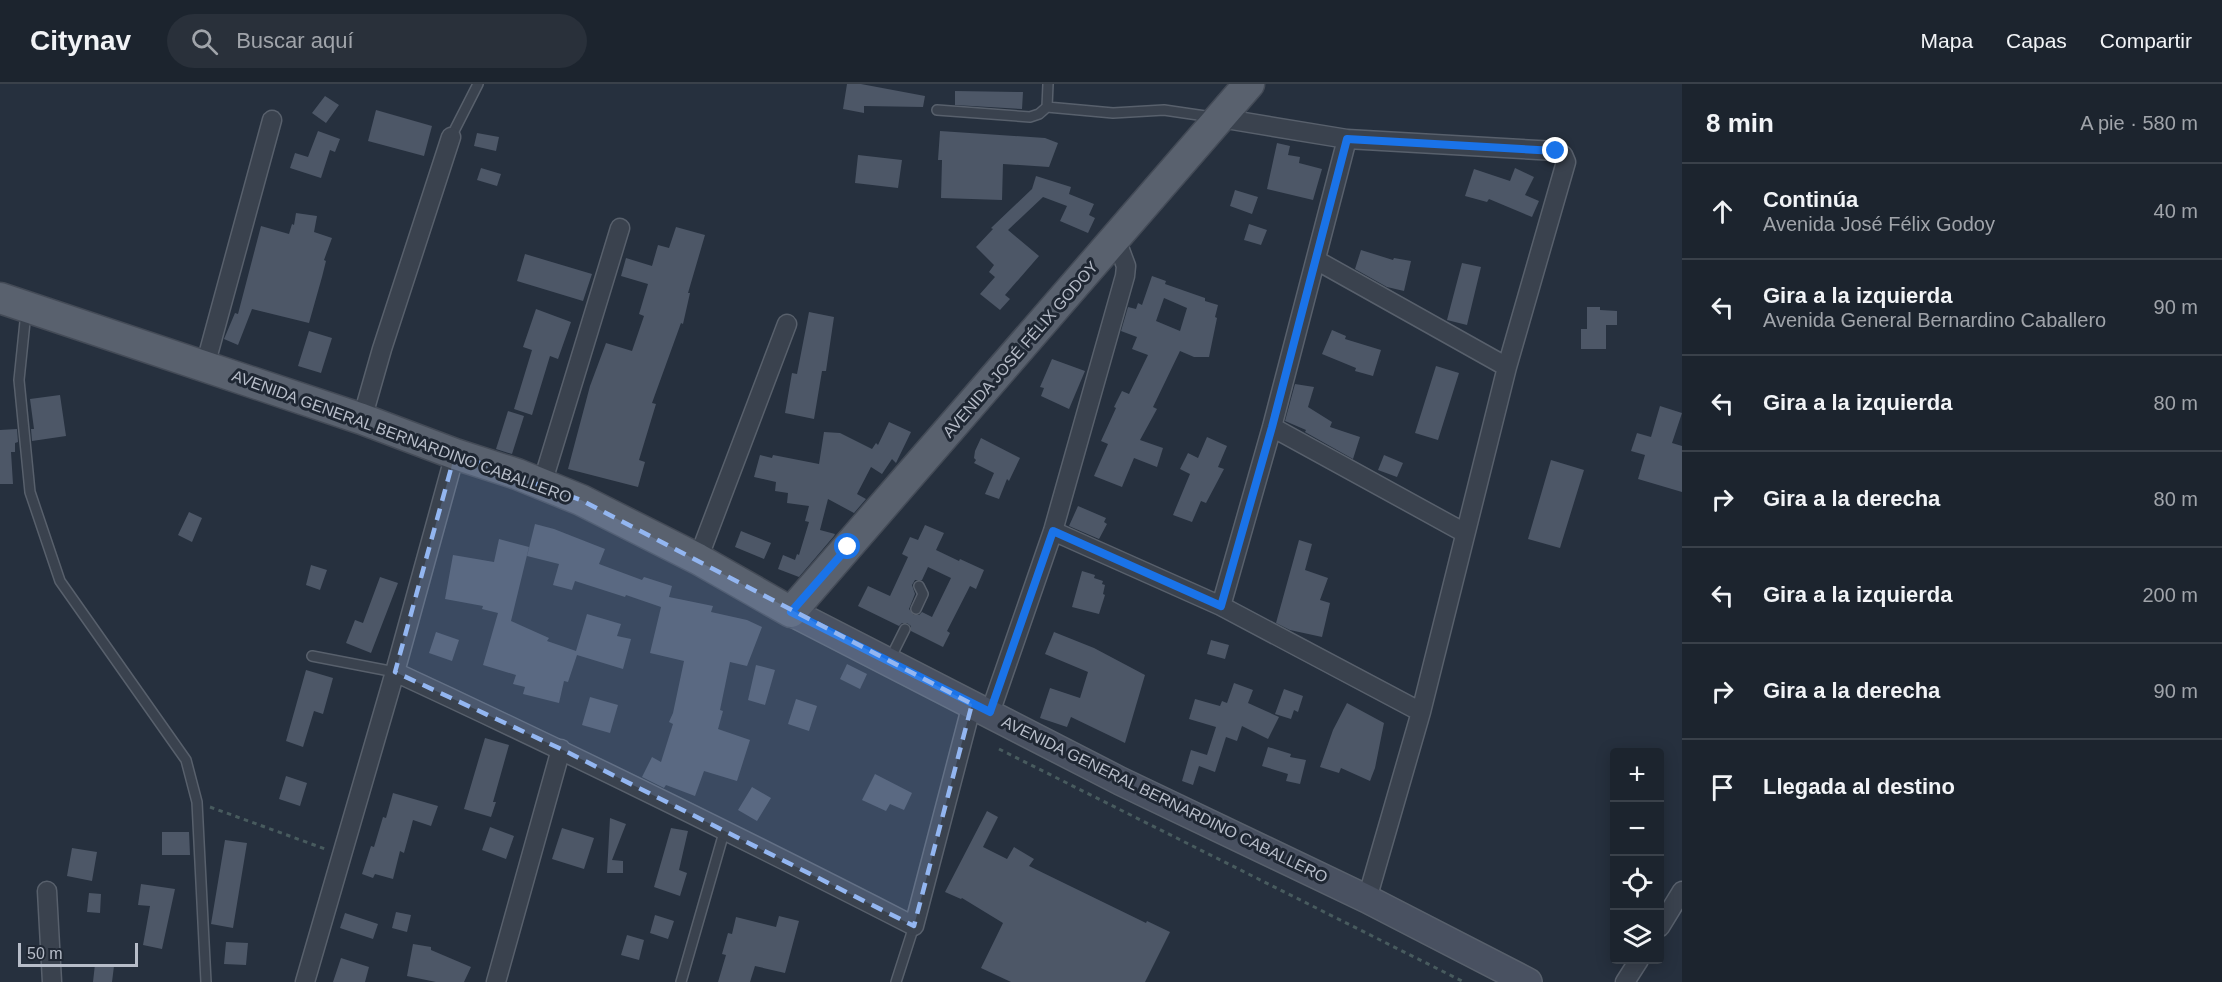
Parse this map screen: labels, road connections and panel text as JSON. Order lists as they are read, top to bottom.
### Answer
{
  "streets": {
    "main road": ["AVENIDA JOSÉ FÉLIX GODOY", "AVENIDA GENERAL BERNARDINO CABALLERO"]
  },
  "crossings": [
    ["AVENIDA JOSÉ FÉLIX GODOY", "AVENIDA GENERAL BERNARDINO CABALLERO"]
  ],
  "scale_bar": "50 m",
  "page": {
    "header": "Citynav",
    "search": "Buscar aquí",
    "nav": ["Mapa", "Capas", "Compartir"],
    "heading": ["8 min", "A pie · 580 m"],
    "list": [
      ["Continúa", "Avenida José Félix Godoy", "40 m"],
      ["Gira a la izquierda", "Avenida General Bernardino Caballero", "90 m"],
      ["Gira a la izquierda", "80 m"],
      ["Gira a la derecha", "80 m"],
      ["Gira a la izquierda", "200 m"],
      ["Gira a la derecha", "90 m"],
      "Llegada al destino"
    ],
    "map_buttons": ["+", "−"],
    "scale": "50 m"
  }
}
